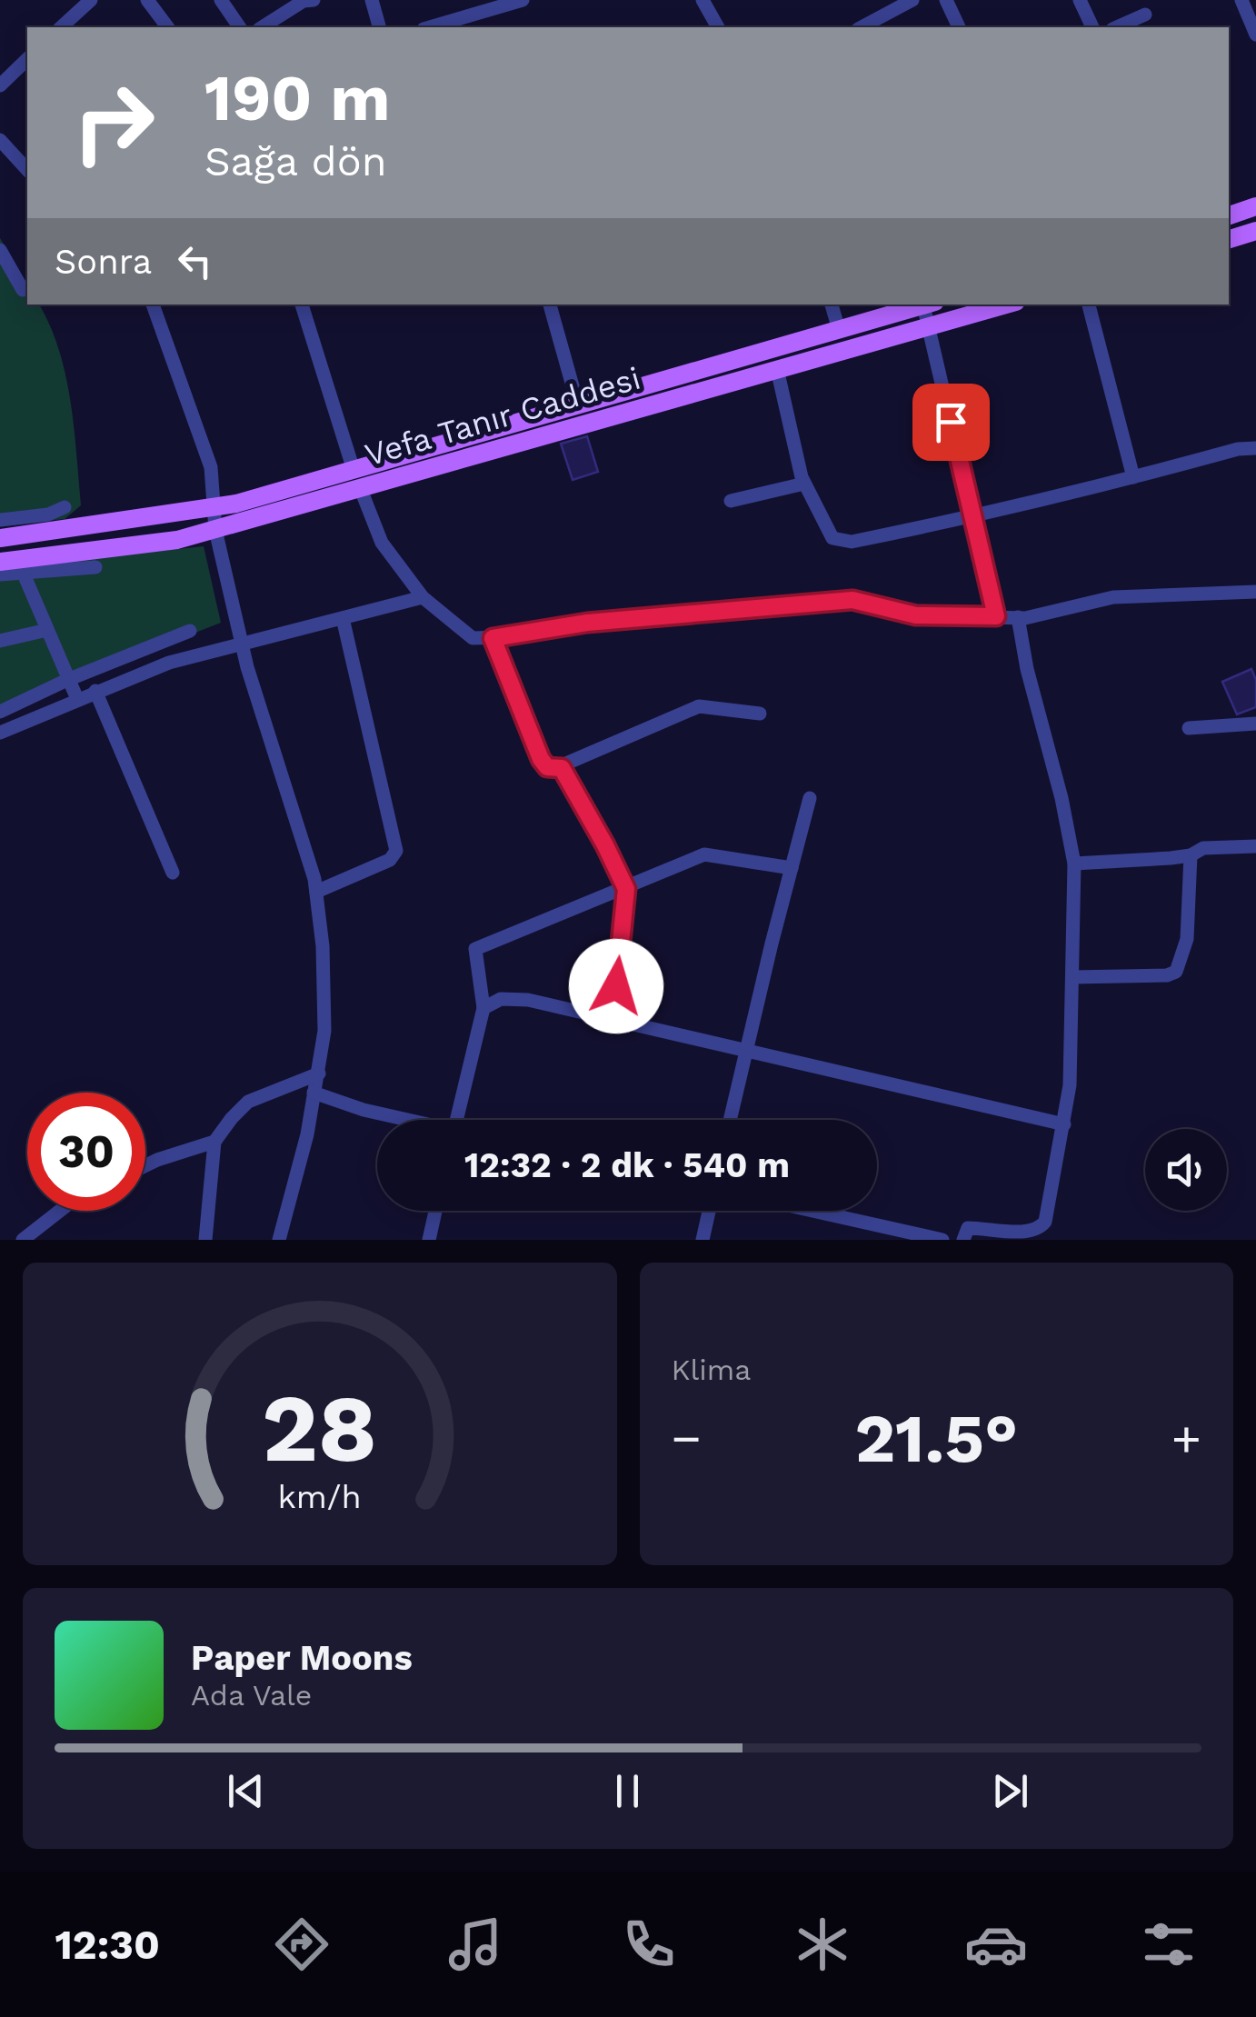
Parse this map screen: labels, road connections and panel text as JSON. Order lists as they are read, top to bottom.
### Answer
{
  "streets": {
    "main road": ["Vefa Tanır Caddesi"]
  },
  "page": {
    "turn": ["190 m", "Sağa dön"],
    "then": "Sonra",
    "limit": "30",
    "trip": "12:32 · 2 dk · 540 m",
    "tile": "Klima",
    "heat": ["−", "21.5°", "+"],
    "song": ["Paper Moons", "Ada Vale"],
    "tabs": "12:30",
    "gauge": ["28", "km/h"]
  }
}
